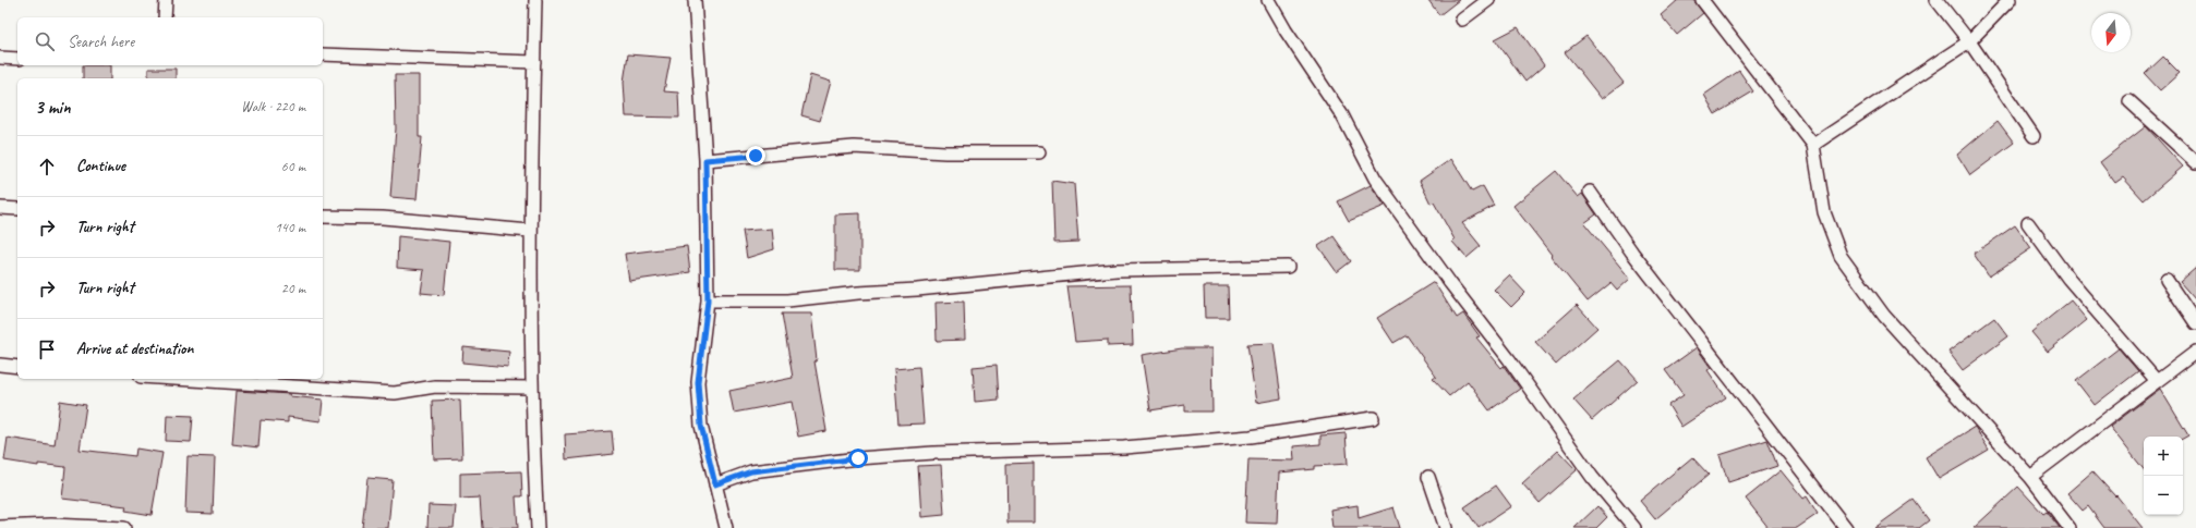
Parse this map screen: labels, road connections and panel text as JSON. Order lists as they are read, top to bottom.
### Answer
{
  "north": "bottom",
  "page": {
    "search": "Search here",
    "heading": ["3 min", "Walk · 220 m"],
    "list": [
      ["Continue", "60 m"],
      ["Turn right", "140 m"],
      ["Turn right", "20 m"],
      "Arrive at destination"
    ],
    "map_buttons": ["+", "−"]
  }
}
